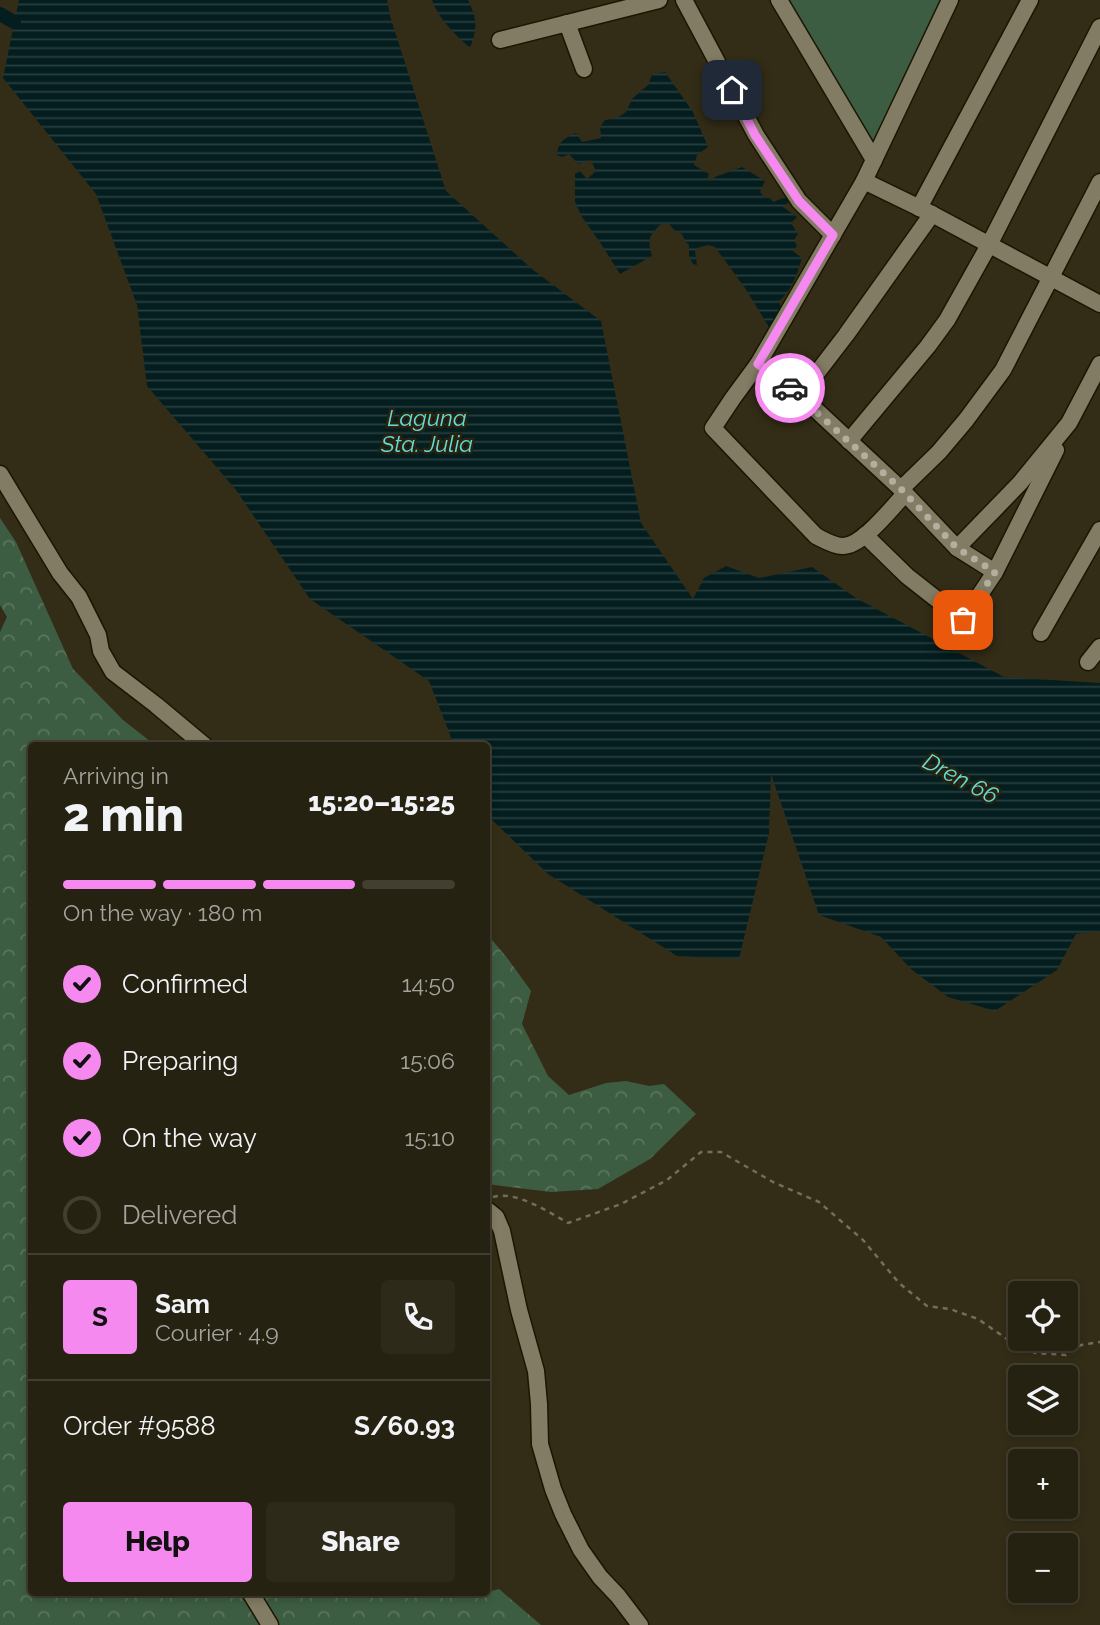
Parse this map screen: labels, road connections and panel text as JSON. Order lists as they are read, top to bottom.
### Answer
{
  "water": ["Laguna Sta. Julia", "Dren 66"],
  "page": {
    "heading": ["2 min", "Arriving in", "15:20–15:25"],
    "panel": [
      "Sam",
      "Courier · 4.9",
      "Order #9588",
      "S/60.93"
    ],
    "bar": "On the way · 180 m",
    "list": [
      ["Confirmed", "14:50"],
      ["Preparing", "15:06"],
      ["On the way", "15:10"],
      "Delivered"
    ],
    "round": "S",
    "map_buttons": ["+", "−"],
    "buttons": ["Help", "Share"]
  }
}
